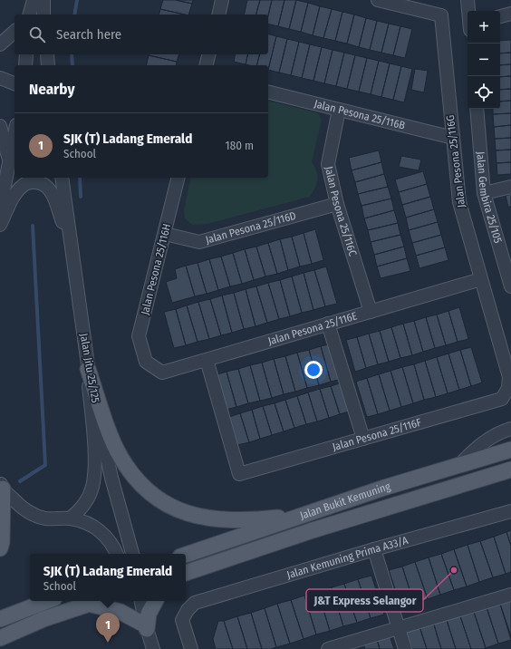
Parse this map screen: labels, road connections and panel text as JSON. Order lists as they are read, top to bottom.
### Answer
{
  "streets": {
    "main road": ["Jalan Bukit Kemuning"],
    "street": [
      "Jalan Pesona 25/116B",
      "Jalan Pesona 25/116G",
      "Jalan Gembira 25/105",
      "Jalan Pesona 25/116C",
      "Jalan Pesona 25/116D",
      "Jalan Pesona 25/116H",
      "Jalan Pesona 25/116E",
      "Jalan Jitu 25/125",
      "Jalan Pesona 25/116F",
      "Jalan Kemuning Prima A33/A"
    ]
  },
  "crossings": [
    ["Jalan Pesona 25/116B", "Jalan Pesona 25/116G"],
    ["Jalan Pesona 25/116B", "Jalan Pesona 25/116C"],
    ["Jalan Pesona 25/116G", "Jalan Pesona 25/116E"],
    ["Jalan Pesona 25/116G", "Jalan Pesona 25/116F"],
    ["Jalan Pesona 25/116C", "Jalan Pesona 25/116D"],
    ["Jalan Pesona 25/116C", "Jalan Pesona 25/116E"],
    ["Jalan Pesona 25/116D", "Jalan Pesona 25/116H"],
    ["Jalan Pesona 25/116H", "Jalan Pesona 25/116E"],
    ["Jalan Pesona 25/116E", "Jalan Pesona 25/116F"]
  ],
  "places": ["J&T Express Selangor"],
  "page": {
    "map_buttons": ["+", "−"],
    "search": "Search here",
    "heading": "Nearby",
    "list": [
      {
        "mark": "1",
        "name": "SJK (T) Ladang Emerald",
        "note": "School",
        "value": "180 m"
      }
    ],
    "popup": ["SJK (T) Ladang Emerald", "School"],
    "pins": "1"
  }
}
